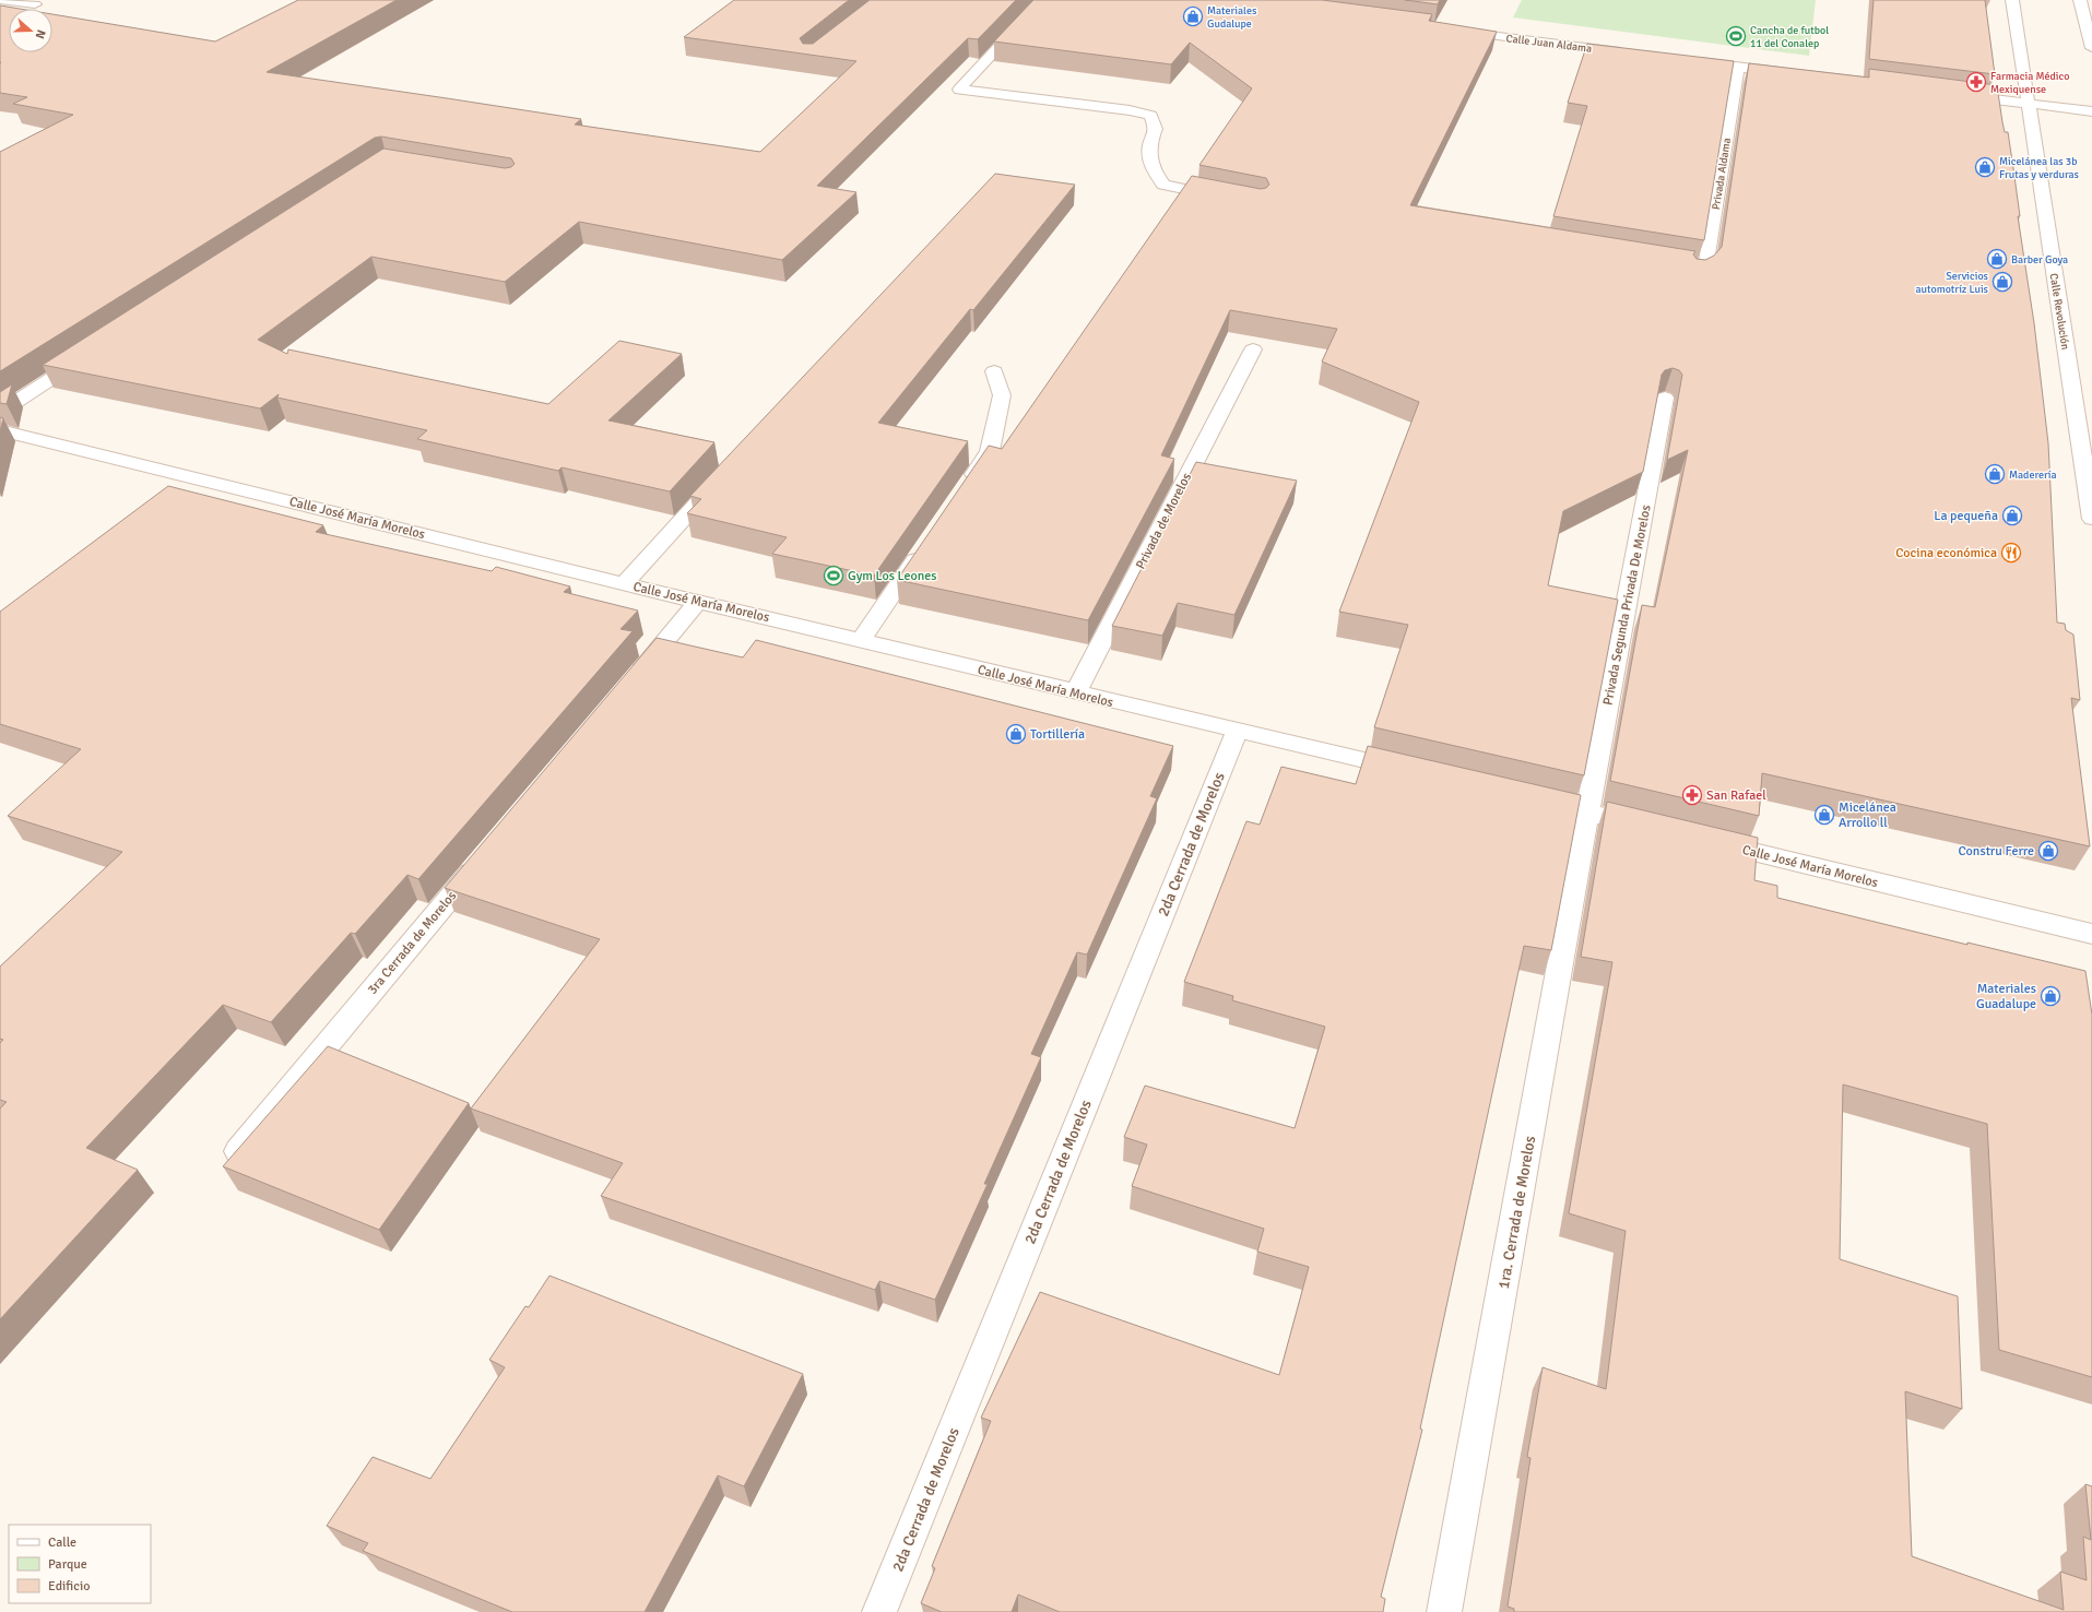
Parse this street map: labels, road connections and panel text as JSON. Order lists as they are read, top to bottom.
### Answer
{
  "streets": {
    "street": [
      "Calle Juan Aldama",
      "Privada Aldama",
      "Calle Revolución",
      "Calle José María Morelos",
      "Privada de Morelos",
      "Privada Segunda Privada De Morelos",
      "2da Cerrada de Morelos",
      "3ra Cerrada de Morelos",
      "1ra. Cerrada de Morelos"
    ]
  },
  "crossings": [
    ["Calle José María Morelos", "Privada de Morelos"],
    ["Calle José María Morelos", "2da Cerrada de Morelos"],
    ["Privada Segunda Privada De Morelos", "1ra. Cerrada de Morelos"]
  ],
  "places": {
    "shop": [
      "Materiales Gudalupe",
      "Micelánea las 3b Frutas y verduras",
      "Barber Goya",
      "Servicios automotríz Luis",
      "Maderería",
      "La pequeña",
      "Tortillería",
      "Micelánea Arrollo ll",
      "Constru Ferre",
      "Materiales Guadalupe"
    ],
    "sports": ["Cancha de futbol 11 del Conalep", "Gym Los Leones"],
    "pharmacy": ["Farmacia Médico Mexiquense", "San Rafael"],
    "restaurant": ["Cocina económica"]
  },
  "legend": ["Calle", "Parque", "Edificio"],
  "north": "right"
}
